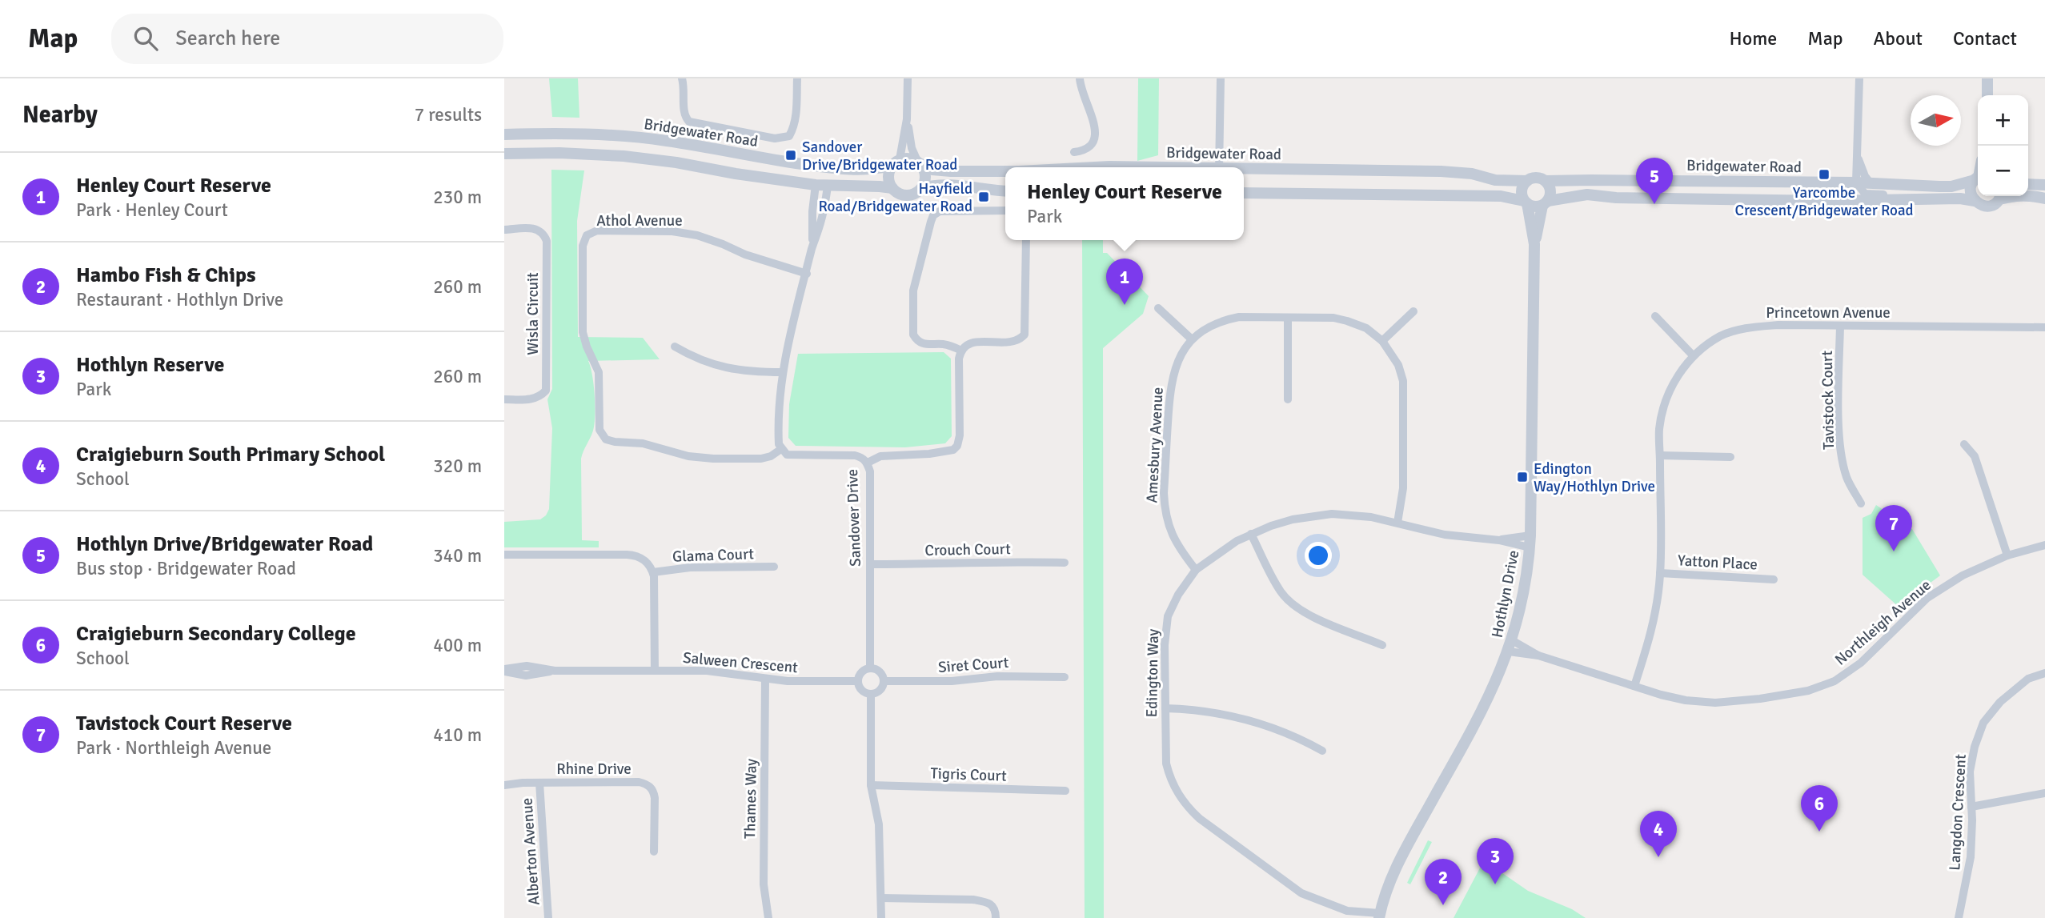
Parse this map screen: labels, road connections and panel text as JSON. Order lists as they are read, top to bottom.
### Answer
{
  "streets": {
    "street": [
      "Bridgewater Road",
      "Athol Avenue",
      "Princetown Avenue",
      "Wisla Circuit",
      "Tavistock Court",
      "Amesbury Avenue",
      "Sandover Drive",
      "Crouch Court",
      "Glama Court",
      "Yatton Place",
      "Hothlyn Drive",
      "Northleigh Avenue",
      "Salween Crescent",
      "Siret Court",
      "Edington Way",
      "Rhine Drive",
      "Tigris Court",
      "Thames Way",
      "Langdon Crescent",
      "Alberton Avenue"
    ]
  },
  "crossings": [
    ["Bridgewater Road", "Hothlyn Drive"],
    ["Athol Avenue", "Sandover Drive"],
    ["Princetown Avenue", "Tavistock Court"],
    ["Princetown Avenue", "Yatton Place"],
    ["Princetown Avenue", "Northleigh Avenue"],
    ["Amesbury Avenue", "Edington Way"],
    ["Sandover Drive", "Crouch Court"],
    ["Sandover Drive", "Salween Crescent"],
    ["Sandover Drive", "Siret Court"],
    ["Hothlyn Drive", "Northleigh Avenue"],
    ["Hothlyn Drive", "Edington Way"],
    ["Salween Crescent", "Siret Court"],
    ["Salween Crescent", "Thames Way"],
    ["Rhine Drive", "Alberton Avenue"]
  ],
  "places": {
    "transit": [
      "Sandover Drive/Bridgewater Road",
      "Yarcombe Crescent/Bridgewater Road",
      "Hayfield Road/Bridgewater Road",
      "Edington Way/Hothlyn Drive"
    ]
  },
  "north": "right",
  "page": {
    "header": "Map",
    "search": "Search here",
    "nav": [
      "Home",
      "Map",
      "About",
      "Contact"
    ],
    "heading": ["Nearby", "7 results"],
    "map_buttons": ["+", "−"],
    "list": [
      {
        "mark": "1",
        "name": "Henley Court Reserve",
        "note": "Park · Henley Court",
        "value": "230 m"
      },
      {
        "mark": "2",
        "name": "Hambo Fish & Chips",
        "note": "Restaurant · Hothlyn Drive",
        "value": "260 m"
      },
      {
        "mark": "3",
        "name": "Hothlyn Reserve",
        "note": "Park",
        "value": "260 m"
      },
      {
        "mark": "4",
        "name": "Craigieburn South Primary School",
        "note": "School",
        "value": "320 m"
      },
      {
        "mark": "5",
        "name": "Hothlyn Drive/Bridgewater Road",
        "note": "Bus stop · Bridgewater Road",
        "value": "340 m"
      },
      {
        "mark": "6",
        "name": "Craigieburn Secondary College",
        "note": "School",
        "value": "400 m"
      },
      {
        "mark": "7",
        "name": "Tavistock Court Reserve",
        "note": "Park · Northleigh Avenue",
        "value": "410 m"
      }
    ],
    "pins": [
      "5",
      "1",
      "7",
      "6",
      "4",
      "3",
      "2"
    ],
    "popup": ["Henley Court Reserve", "Park"]
  }
}
